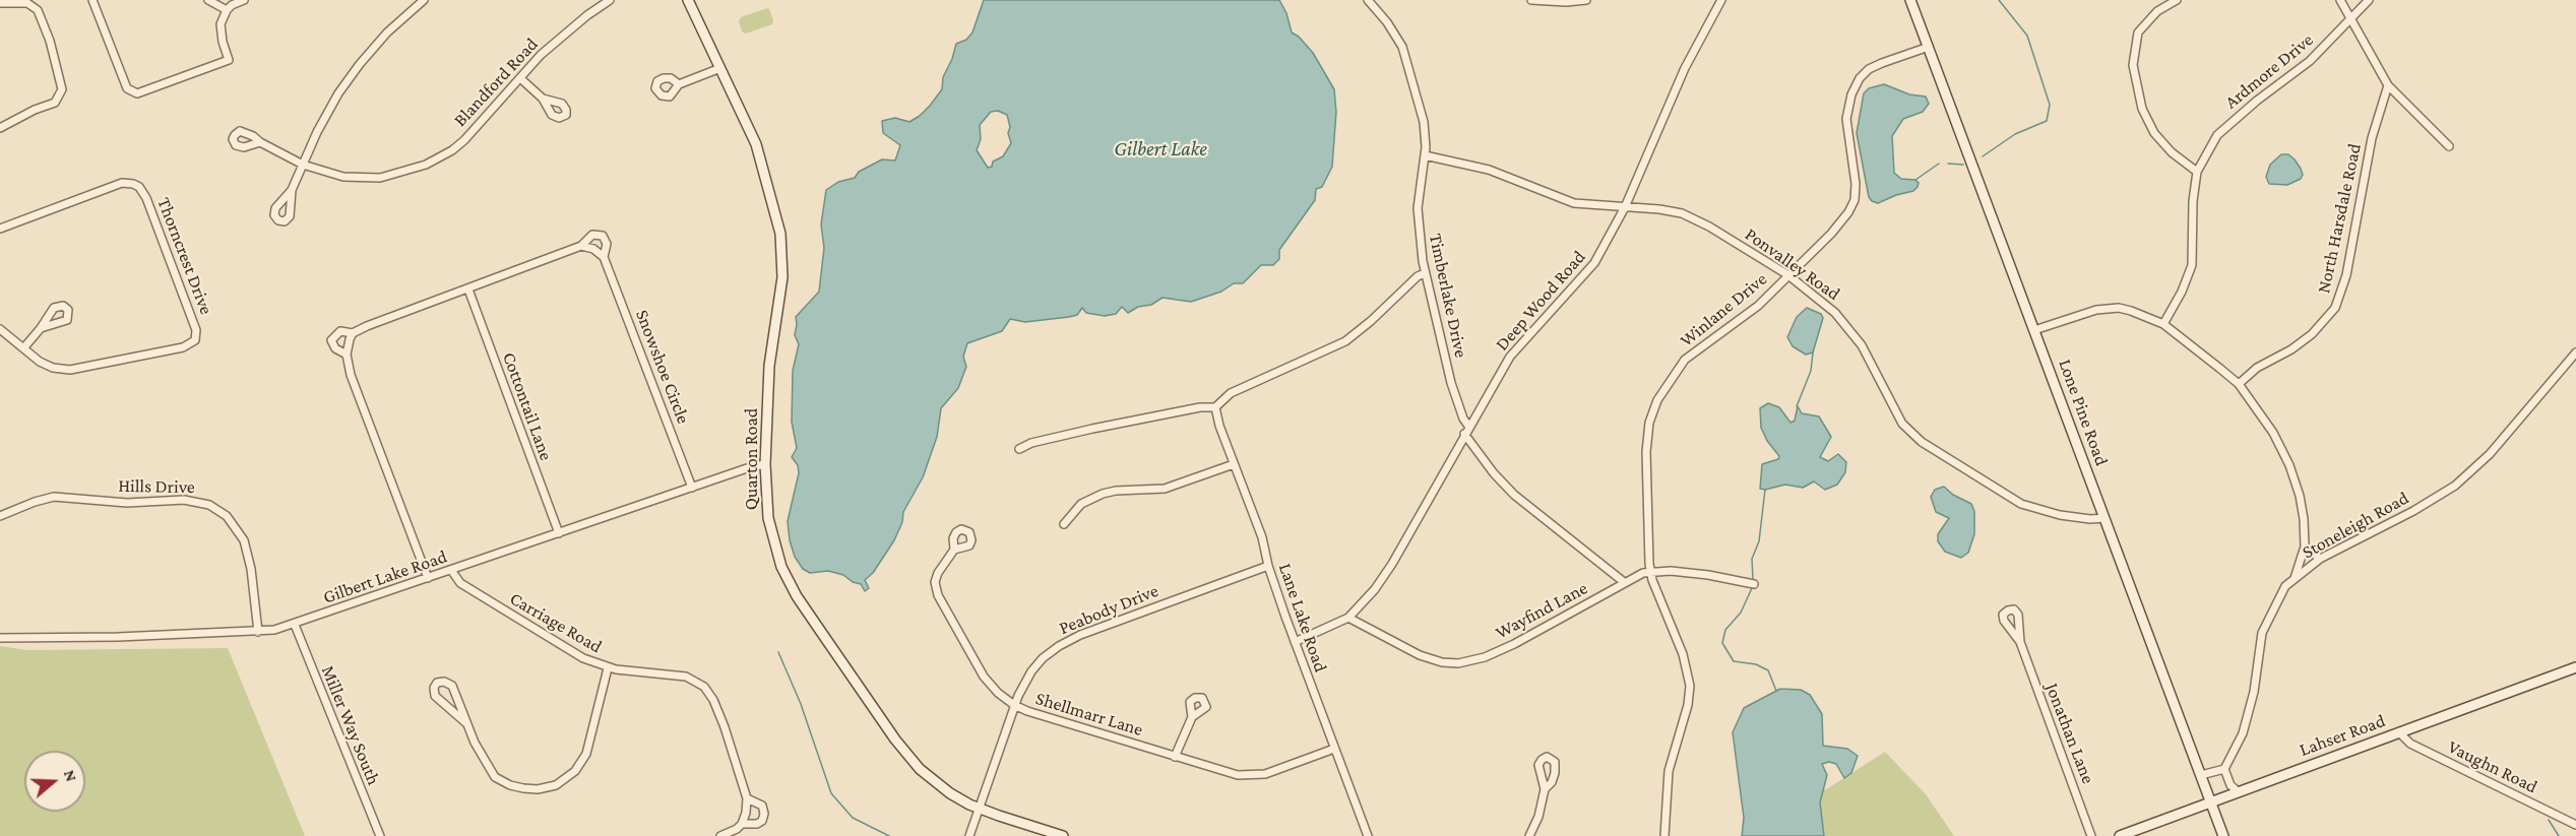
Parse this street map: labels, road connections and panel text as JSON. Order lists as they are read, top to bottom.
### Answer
{
  "streets": {
    "street": [
      "Ardmore Drive",
      "Blandford Road",
      "North Harsdale Road",
      "Thorncrest Drive",
      "Ponvalley Road",
      "Timberlake Drive",
      "Deep Wood Road",
      "Winlane Drive",
      "Snowshoe Circle",
      "Cottontail Lane",
      "Lone Pine Road",
      "Quarton Road",
      "Hills Drive",
      "Stoneleigh Road",
      "Gilbert Lake Road",
      "Peabody Drive",
      "Wayfind Lane",
      "Lane Lake Road",
      "Carriage Road",
      "Shellmarr Lane",
      "Miller Way South",
      "Jonathan Lane",
      "Lahser Road",
      "Vaughn Road"
    ]
  },
  "crossings": [
    ["Ponvalley Road", "Timberlake Drive"],
    ["Ponvalley Road", "Deep Wood Road"],
    ["Ponvalley Road", "Winlane Drive"],
    ["Ponvalley Road", "Lone Pine Road"],
    ["Timberlake Drive", "Deep Wood Road"],
    ["Deep Wood Road", "Wayfind Lane"],
    ["Deep Wood Road", "Lane Lake Road"],
    ["Winlane Drive", "Lone Pine Road"],
    ["Winlane Drive", "Wayfind Lane"],
    ["Snowshoe Circle", "Cottontail Lane"],
    ["Snowshoe Circle", "Gilbert Lake Road"],
    ["Cottontail Lane", "Gilbert Lake Road"],
    ["Lone Pine Road", "Lahser Road"],
    ["Quarton Road", "Gilbert Lake Road"],
    ["Quarton Road", "Peabody Drive"],
    ["Hills Drive", "Gilbert Lake Road"],
    ["Gilbert Lake Road", "Carriage Road"],
    ["Gilbert Lake Road", "Miller Way South"],
    ["Peabody Drive", "Lane Lake Road"],
    ["Peabody Drive", "Shellmarr Lane"],
    ["Lane Lake Road", "Shellmarr Lane"],
    ["Lahser Road", "Vaughn Road"]
  ],
  "water": ["Gilbert Lake"],
  "north": "right"
}
